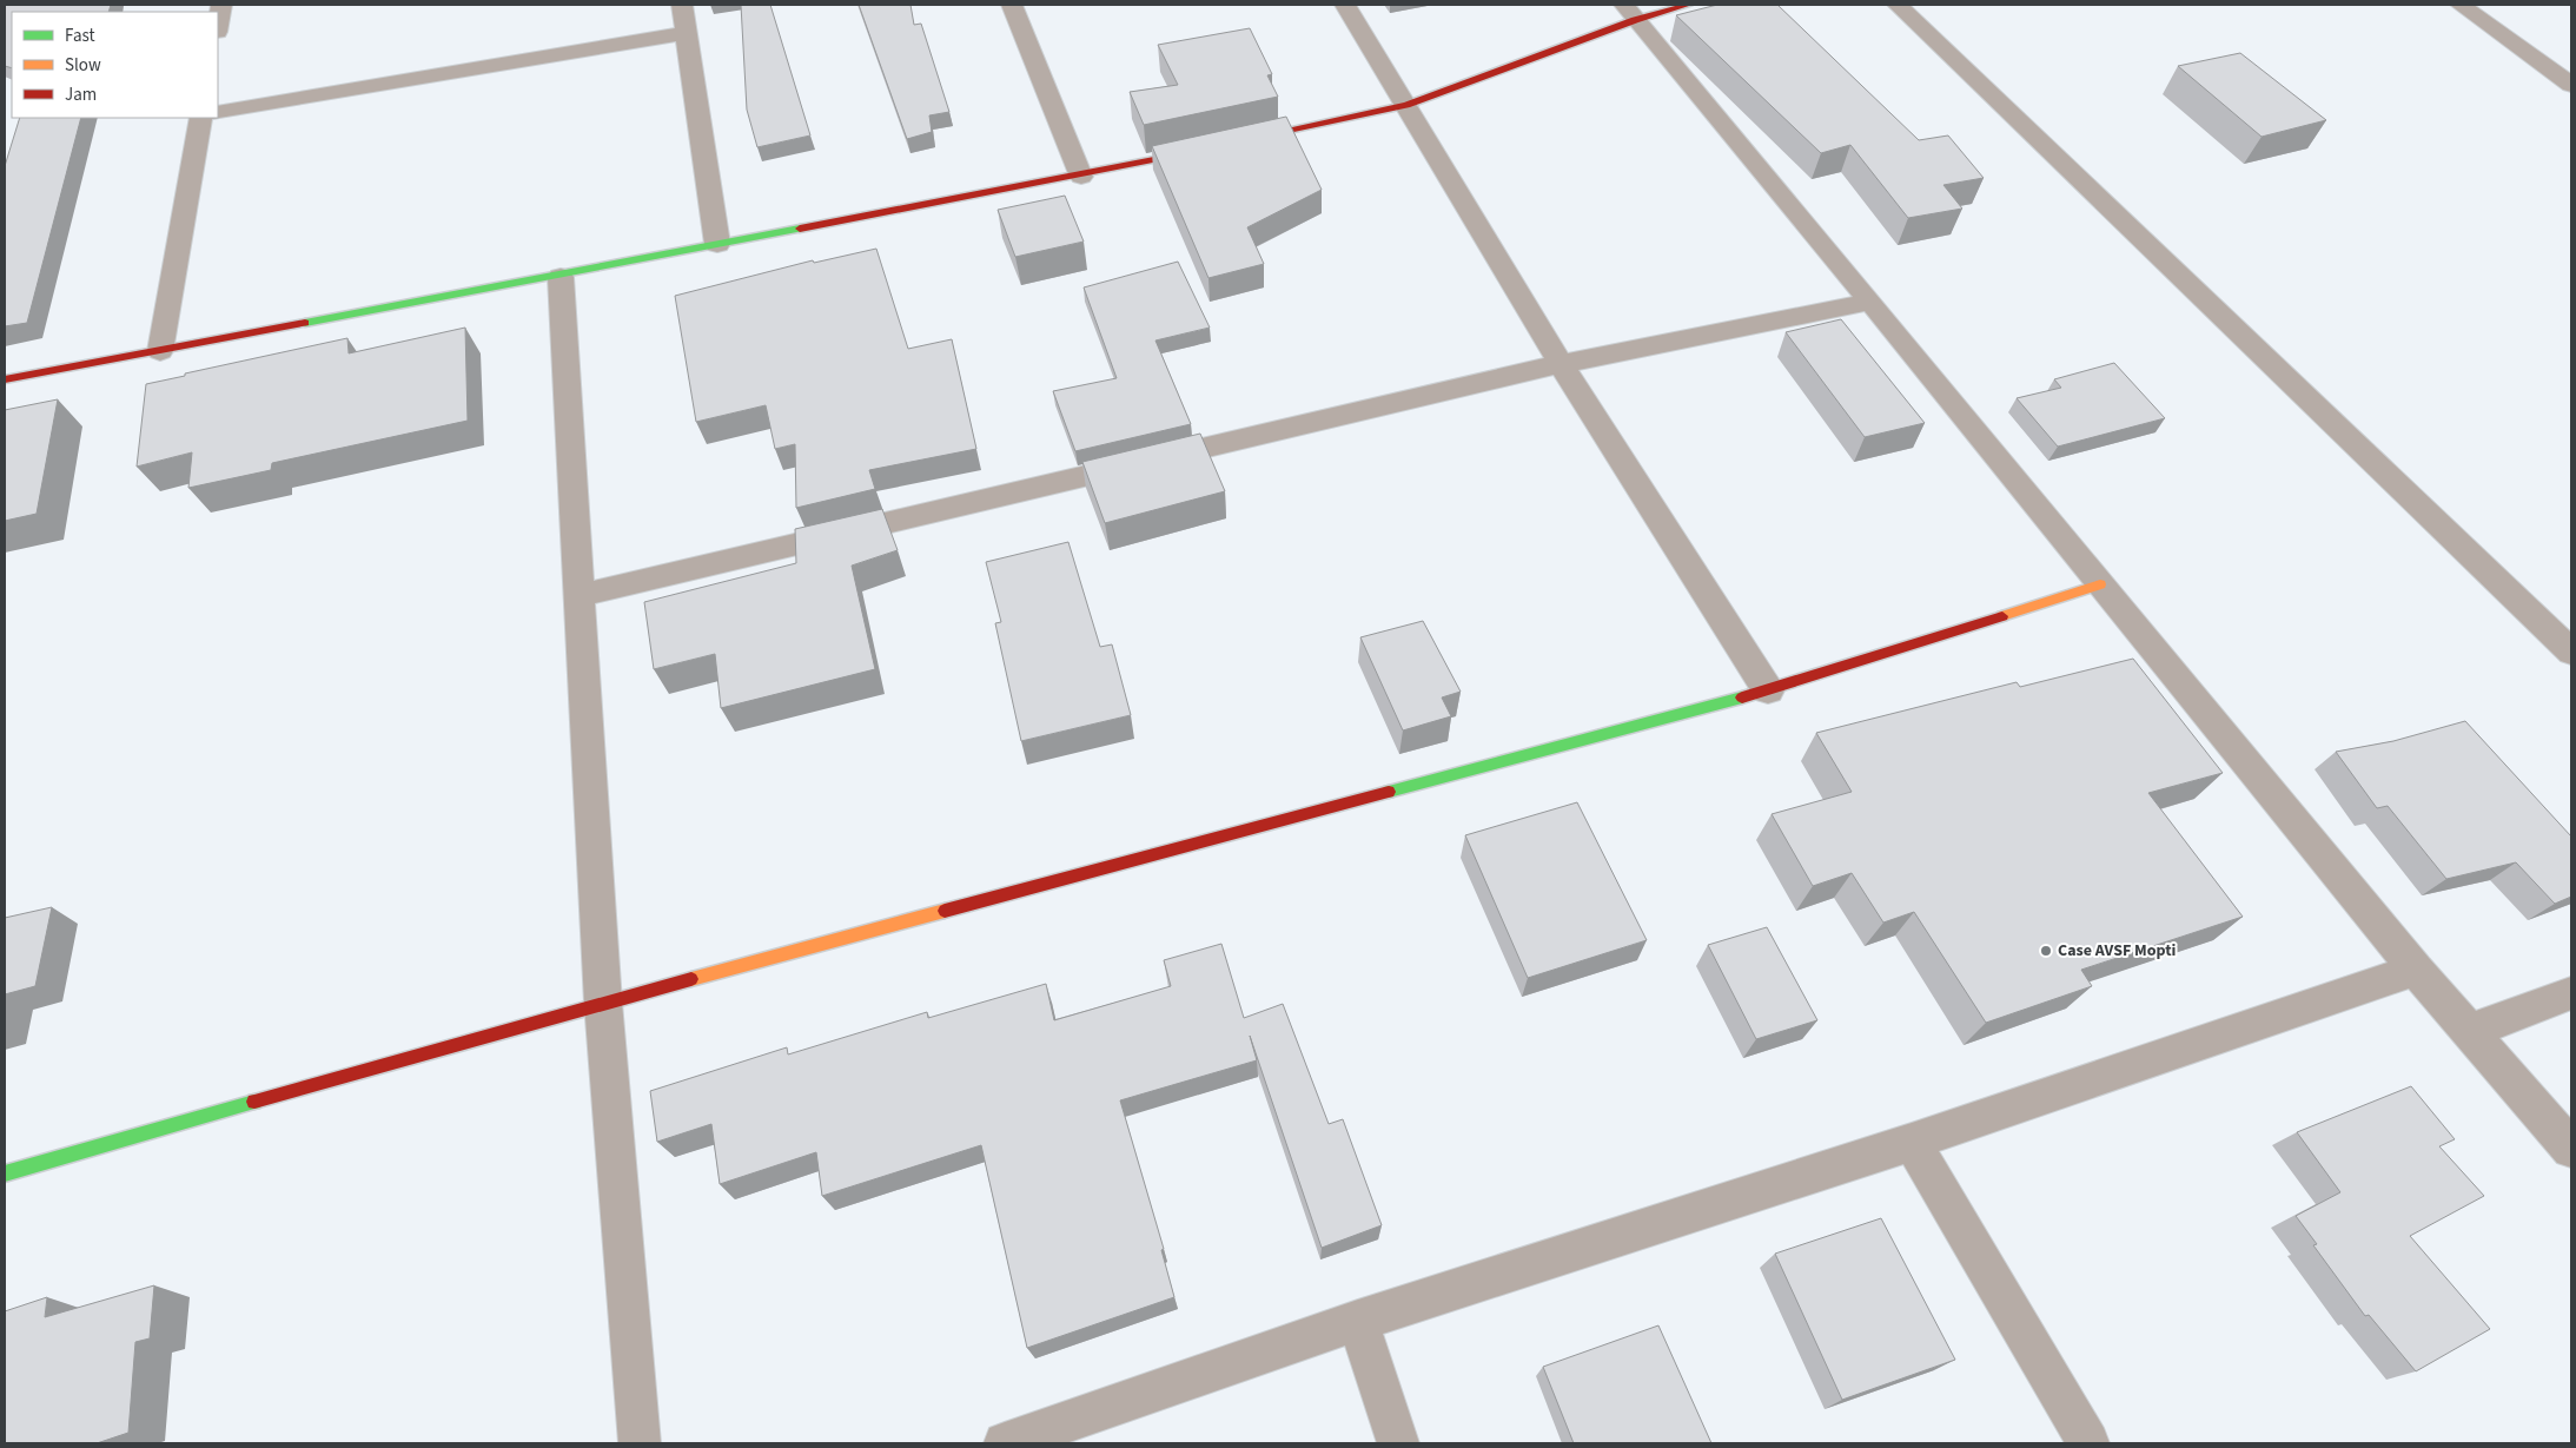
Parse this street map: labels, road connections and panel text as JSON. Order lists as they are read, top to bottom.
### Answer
{
  "places": ["Case AVSF Mopti"],
  "legend": ["Fast", "Slow", "Jam"]
}
